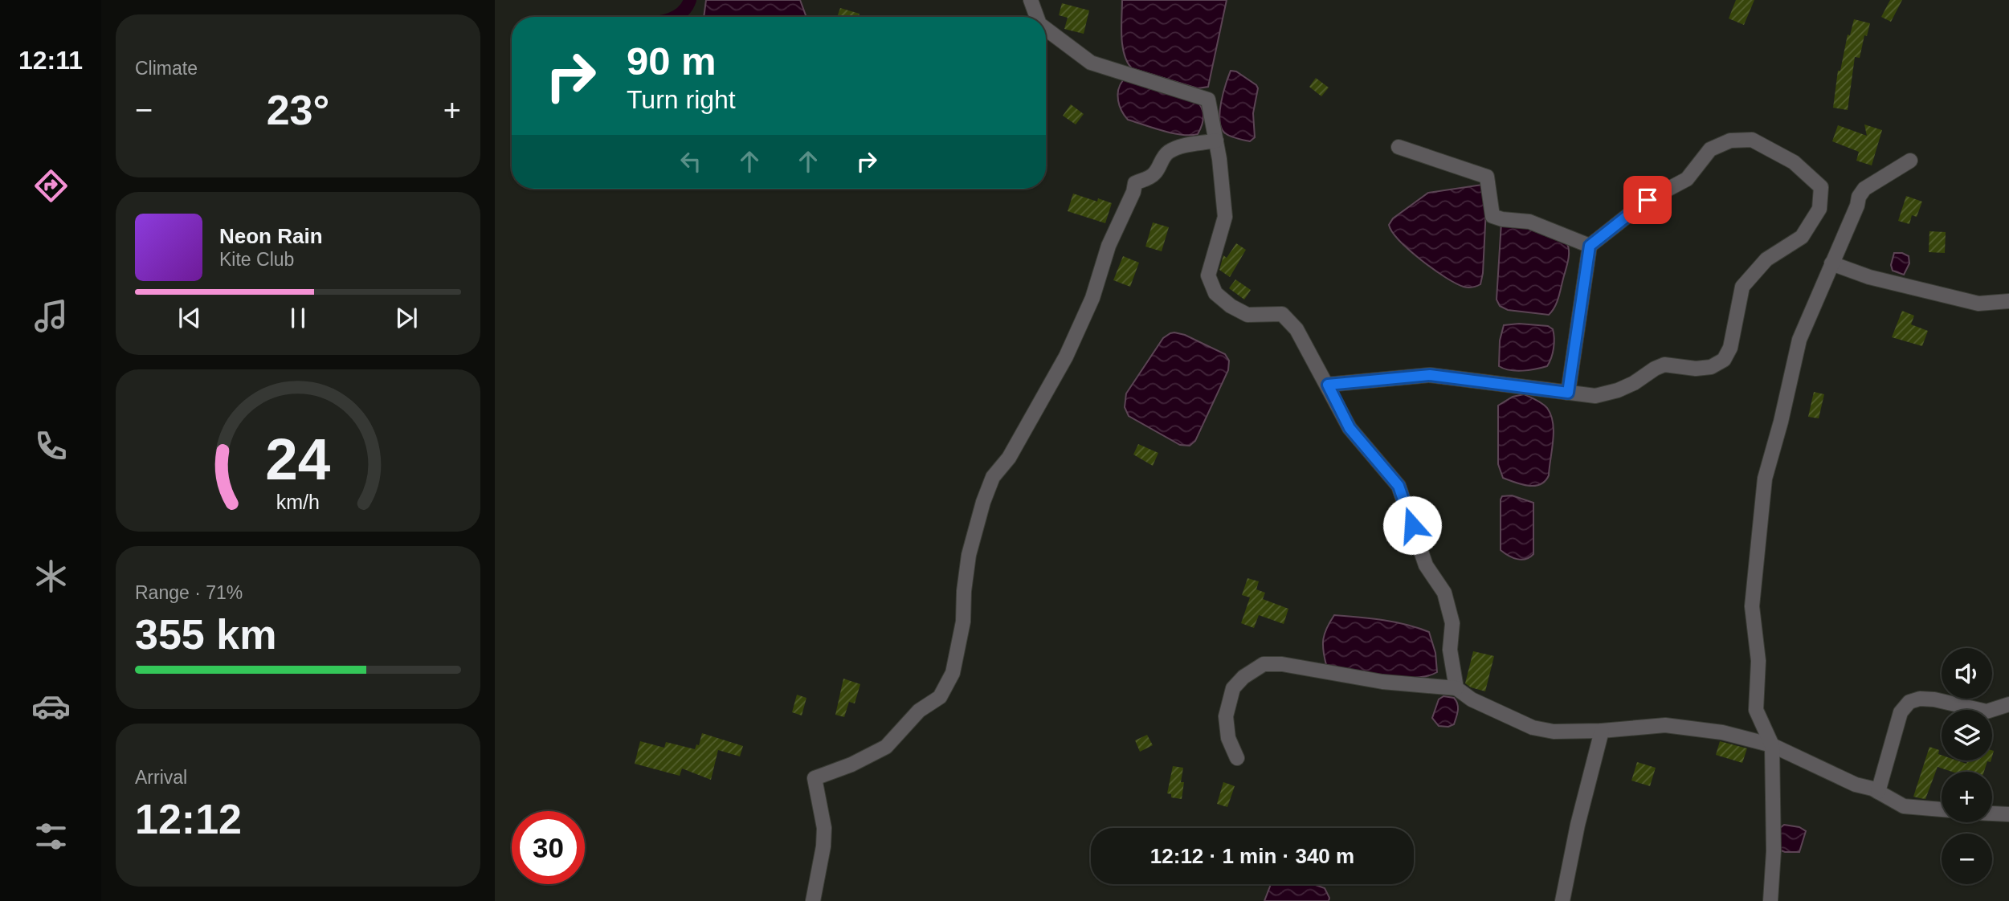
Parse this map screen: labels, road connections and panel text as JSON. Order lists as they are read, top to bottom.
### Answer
{
  "page": {
    "tabs": "12:11",
    "tile": [
      "Climate",
      ["Range · 71%", "355 km"],
      ["Arrival", "12:12"]
    ],
    "turn": ["90 m", "Turn right"],
    "heat": ["−", "23°", "+"],
    "song": ["Neon Rain", "Kite Club"],
    "map_buttons": ["+", "−"],
    "limit": "30",
    "trip": "12:12 · 1 min · 340 m",
    "gauge": ["24", "km/h"]
  }
}
